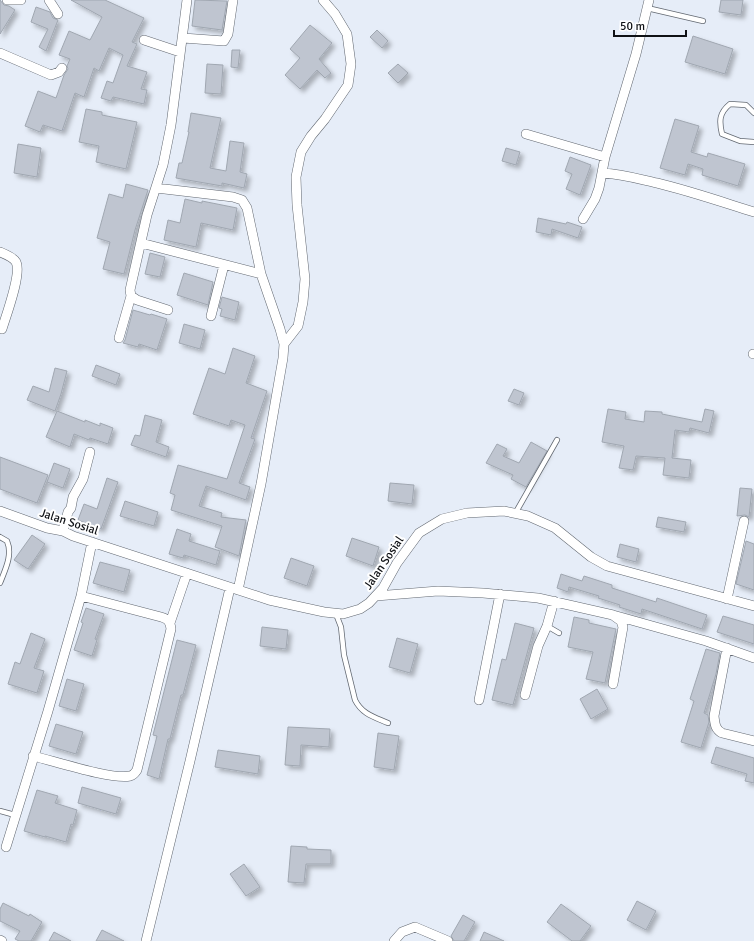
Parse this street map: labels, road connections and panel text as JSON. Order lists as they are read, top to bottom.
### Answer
{
  "streets": {
    "street": ["Jalan Sosial"]
  },
  "scale_bar": "50 m"
}
